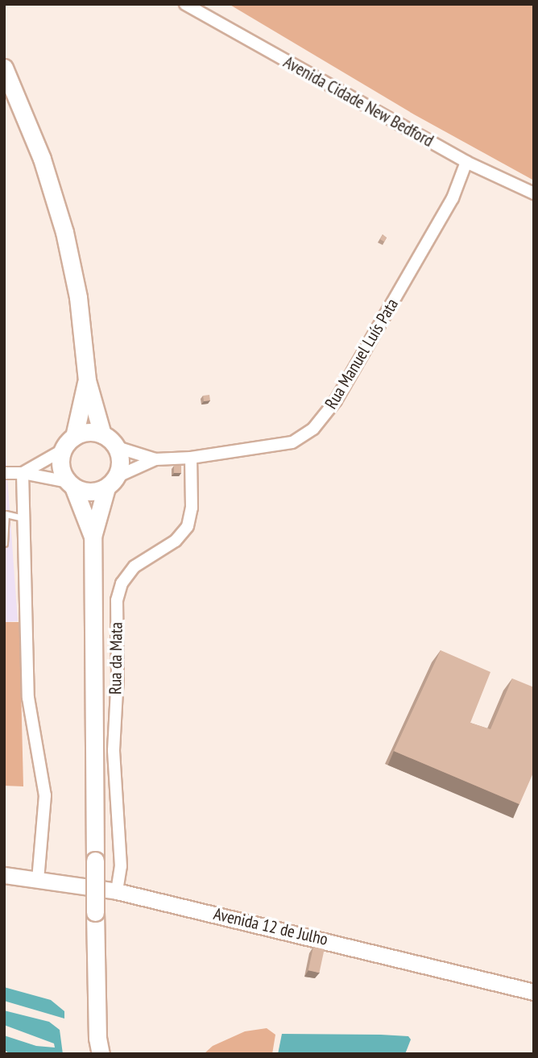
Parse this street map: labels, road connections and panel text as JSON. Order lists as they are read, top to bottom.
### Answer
{
  "streets": {
    "main road": ["Avenida 12 de Julho"],
    "street": ["Avenida Cidade New Bedford", "Rua Manuel Luís Pata", "Rua da Mata"]
  },
  "crossings": [
    ["Avenida Cidade New Bedford", "Rua Manuel Luís Pata"],
    ["Rua Manuel Luís Pata", "Rua da Mata"],
    ["Rua da Mata", "Avenida 12 de Julho"]
  ]
}
